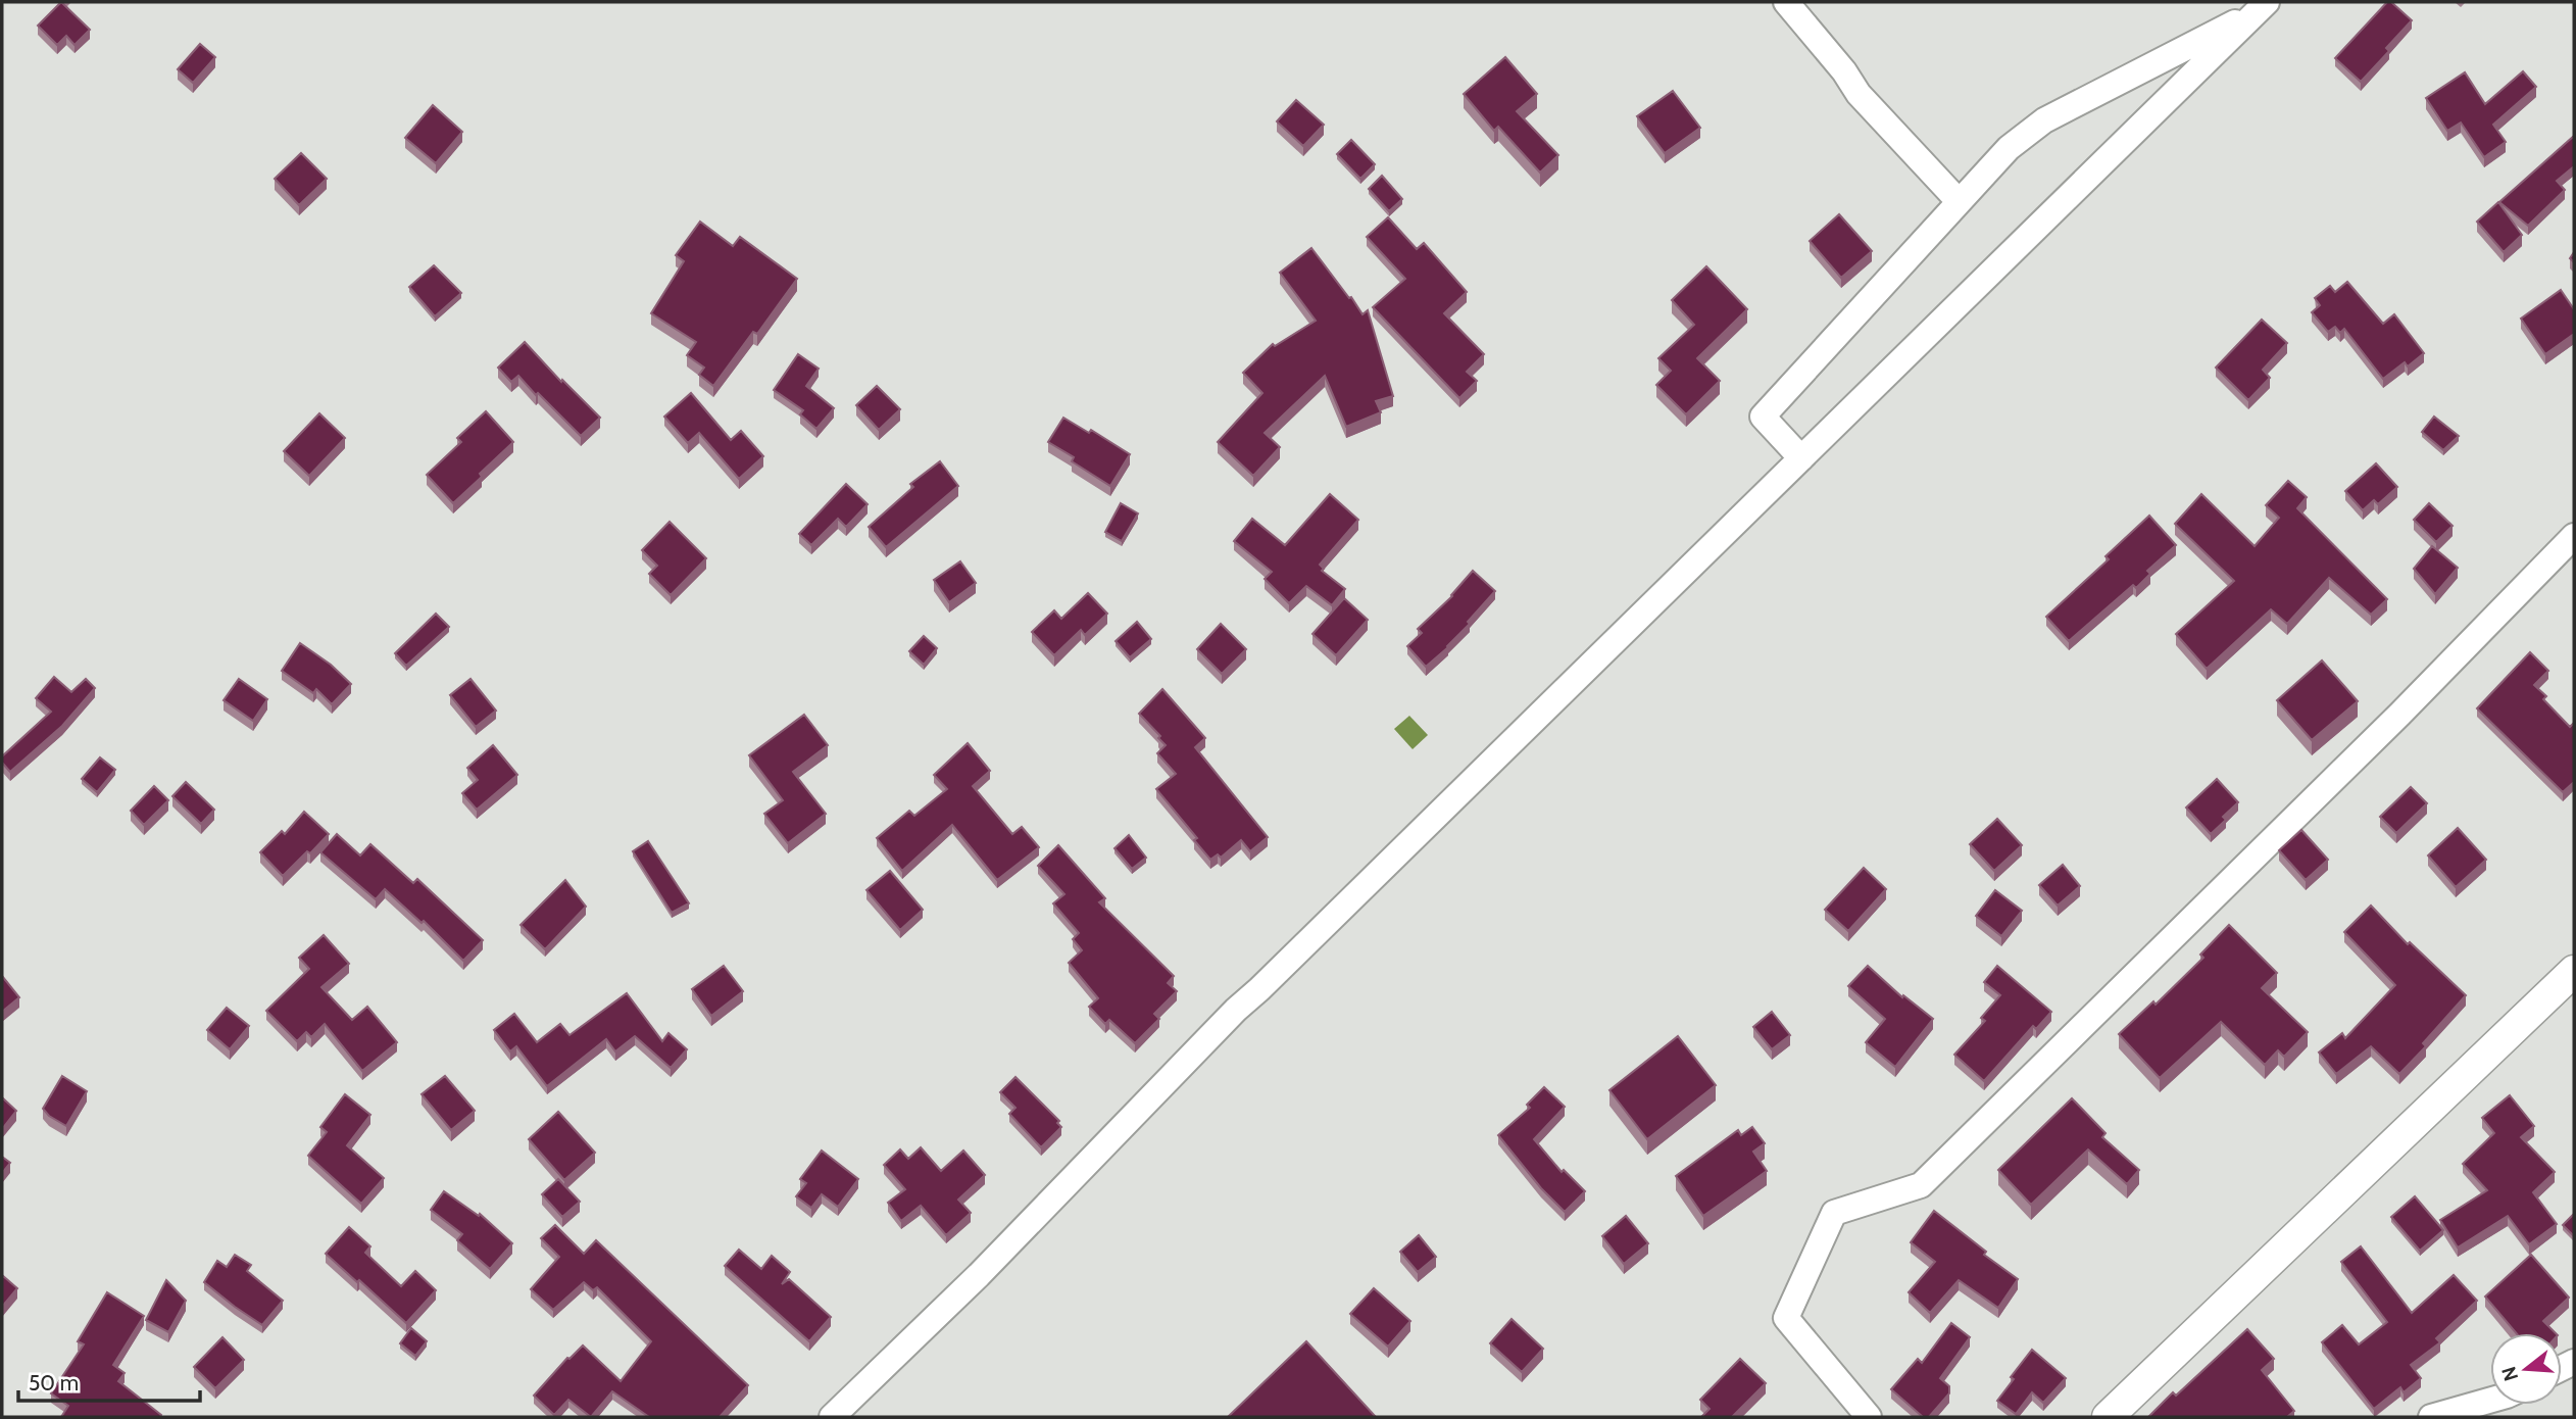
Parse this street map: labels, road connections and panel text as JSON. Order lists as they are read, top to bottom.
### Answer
{
  "scale_bar": "50 m",
  "north": "left"
}
